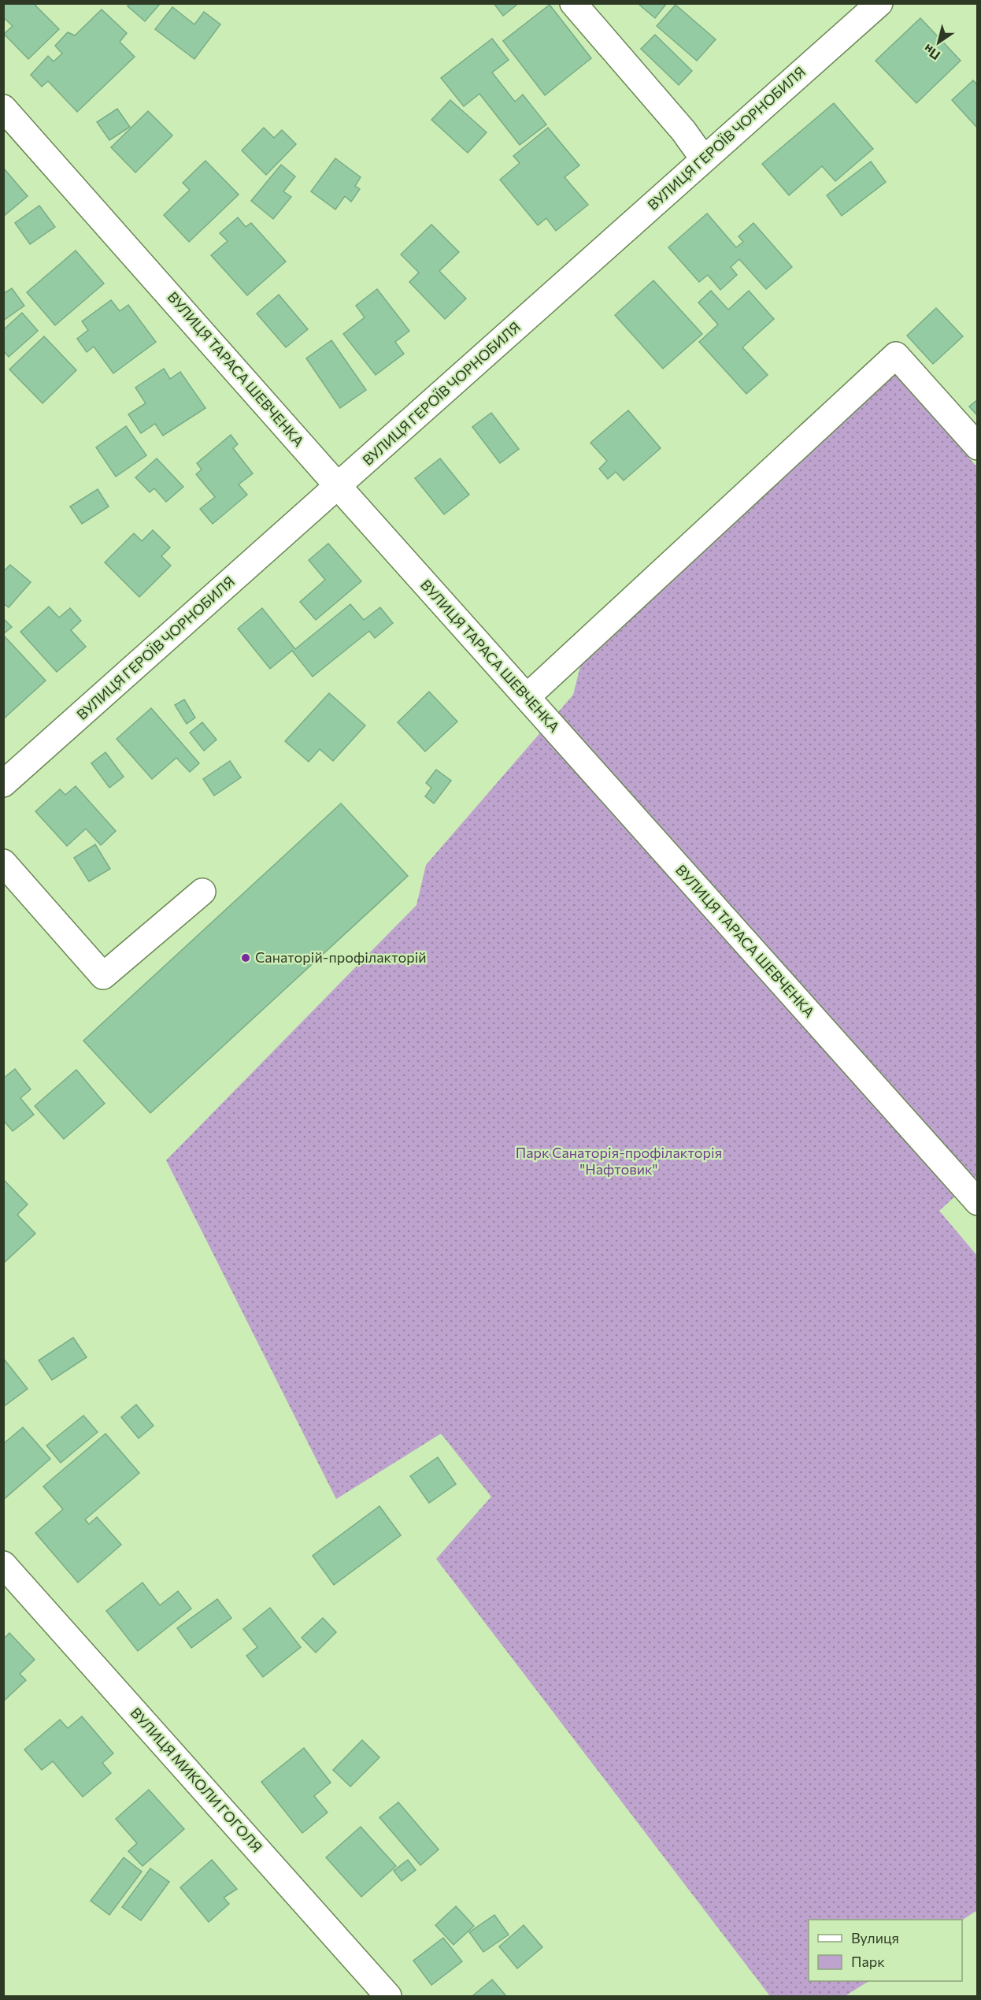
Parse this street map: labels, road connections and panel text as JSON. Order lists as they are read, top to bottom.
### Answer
{
  "streets": {
    "street": ["ВУЛИЦЯ ГЕРОЇВ ЧОРНОБИЛЯ", "ВУЛИЦЯ ТАРАСА ШЕВЧЕНКА", "ВУЛИЦЯ МИКОЛИ ГОГОЛЯ"]
  },
  "crossings": [
    ["ВУЛИЦЯ ГЕРОЇВ ЧОРНОБИЛЯ", "ВУЛИЦЯ ТАРАСА ШЕВЧЕНКА"]
  ],
  "parks": ["Парк Санаторія-профілакторія \"Нафтовик\""],
  "places": ["Санаторій-профілакторій"],
  "legend": ["Вулиця", "Парк"],
  "north": "bottom left"
}
